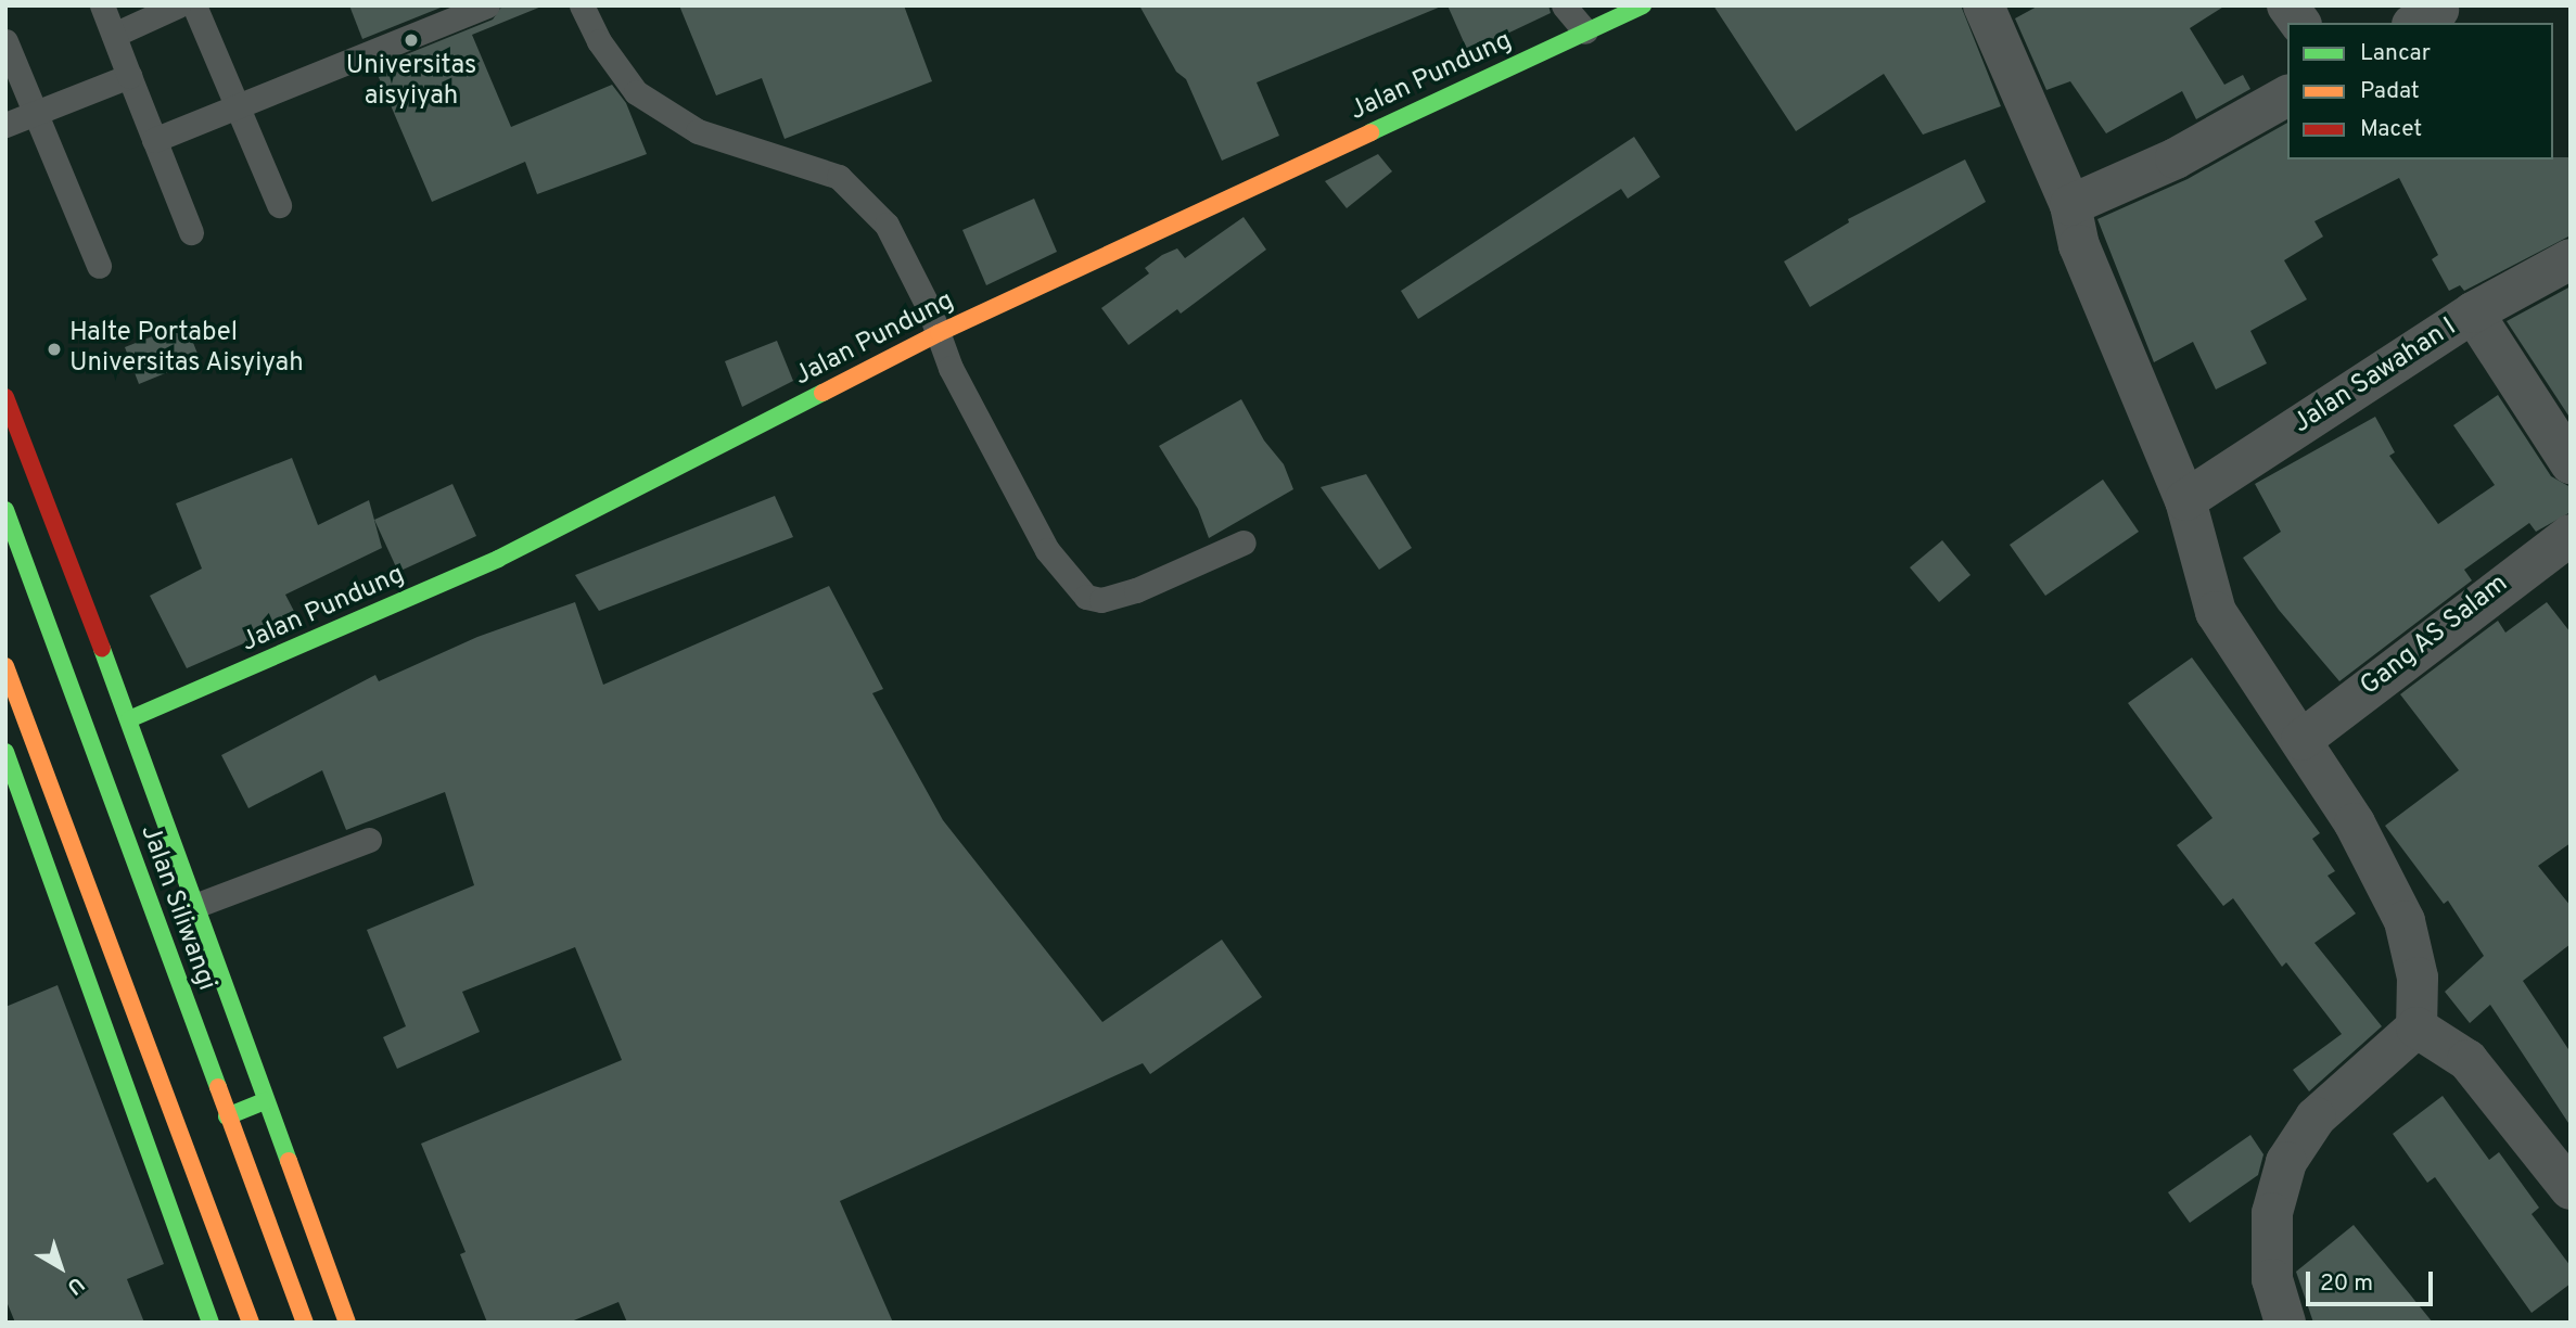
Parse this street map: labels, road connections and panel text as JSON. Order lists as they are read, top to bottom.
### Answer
{
  "streets": {
    "main road": ["Jalan Pundung", "Jalan Siliwangi"],
    "street": ["Jalan Sawahan I", "Gang AS Salam"]
  },
  "places": ["Universitas aisyiyah", "Halte Portabel Universitas Aisyiyah"],
  "legend": ["Lancar", "Padat", "Macet"],
  "scale_bar": "20 m",
  "north": "bottom right"
}
